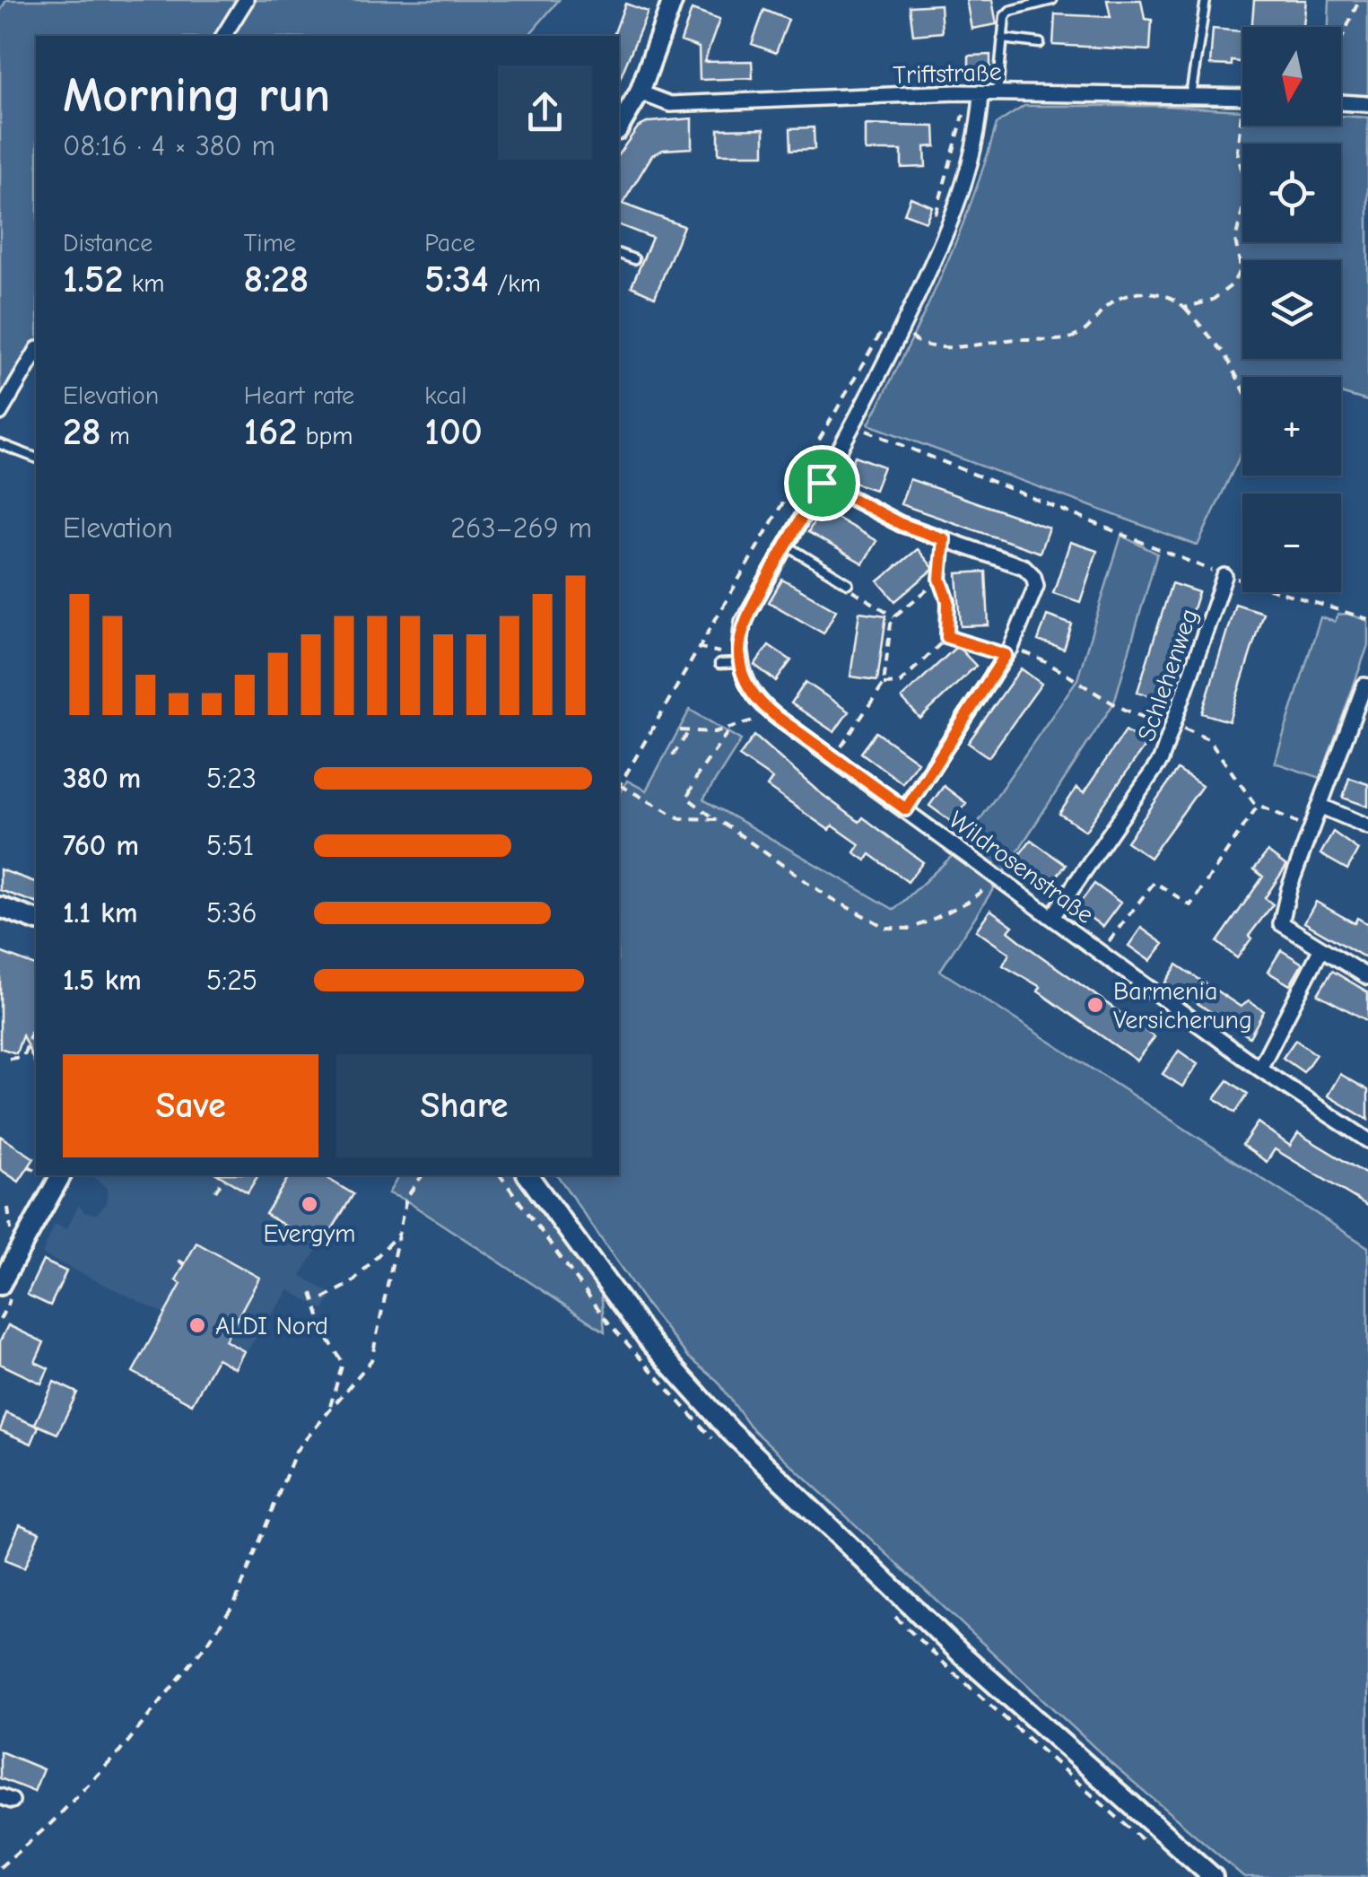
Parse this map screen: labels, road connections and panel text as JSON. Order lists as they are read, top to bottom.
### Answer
{
  "streets": {
    "street": ["Triftstraße", "Schlehenweg", "Wildrosenstraße"]
  },
  "crossings": [
    ["Schlehenweg", "Wildrosenstraße"]
  ],
  "places": ["Barmenia Versicherung", "Evergym", "ALDI Nord"],
  "north": "bottom",
  "page": {
    "map_buttons": ["+", "−"],
    "heading": ["Morning run", "08:16 · 4 × 380 m"],
    "stats": [
      ["Distance", "1.52 km"],
      ["Time", "8:28"],
      ["Pace", "5:34 /km"],
      ["Elevation", "28 m"],
      ["Heart rate", "162 bpm"],
      ["kcal", "100"]
    ],
    "chart": ["Elevation", "263–269 m"],
    "list": [
      {
        "name": "380 m",
        "note": "5:23"
      },
      {
        "name": "760 m",
        "note": "5:51"
      },
      {
        "name": "1.1 km",
        "note": "5:36"
      },
      {
        "name": "1.5 km",
        "note": "5:25"
      }
    ],
    "buttons": ["Save", "Share"]
  }
}
